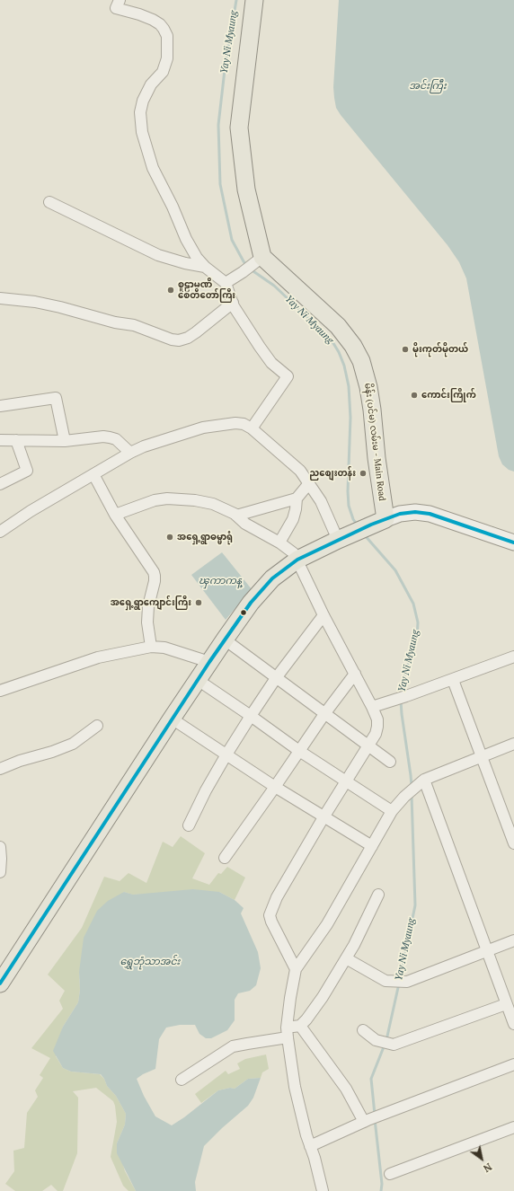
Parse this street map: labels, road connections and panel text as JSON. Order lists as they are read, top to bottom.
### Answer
{
  "streets": {
    "main road": ["မိန်း (ပင်မ) လမ်းမ - Main Road"]
  },
  "water": [
    "Yay Ni Myaung",
    "အင်းကြီး",
    "ၾကာကန္",
    "ရွှေဘုံသာအင်း"
  ],
  "places": [
    "စူဠာမဏိ စေတီတော်ကြီး",
    "မိုးကုတ်မိုတယ်",
    "ကောင်းကြိုက်",
    "ညစျေးတန်း",
    "အရှေ့ရွာဓမ္မာရုံ",
    "အရှေ့ရွာကျောင်းကြီး"
  ],
  "north": "bottom right"
}
